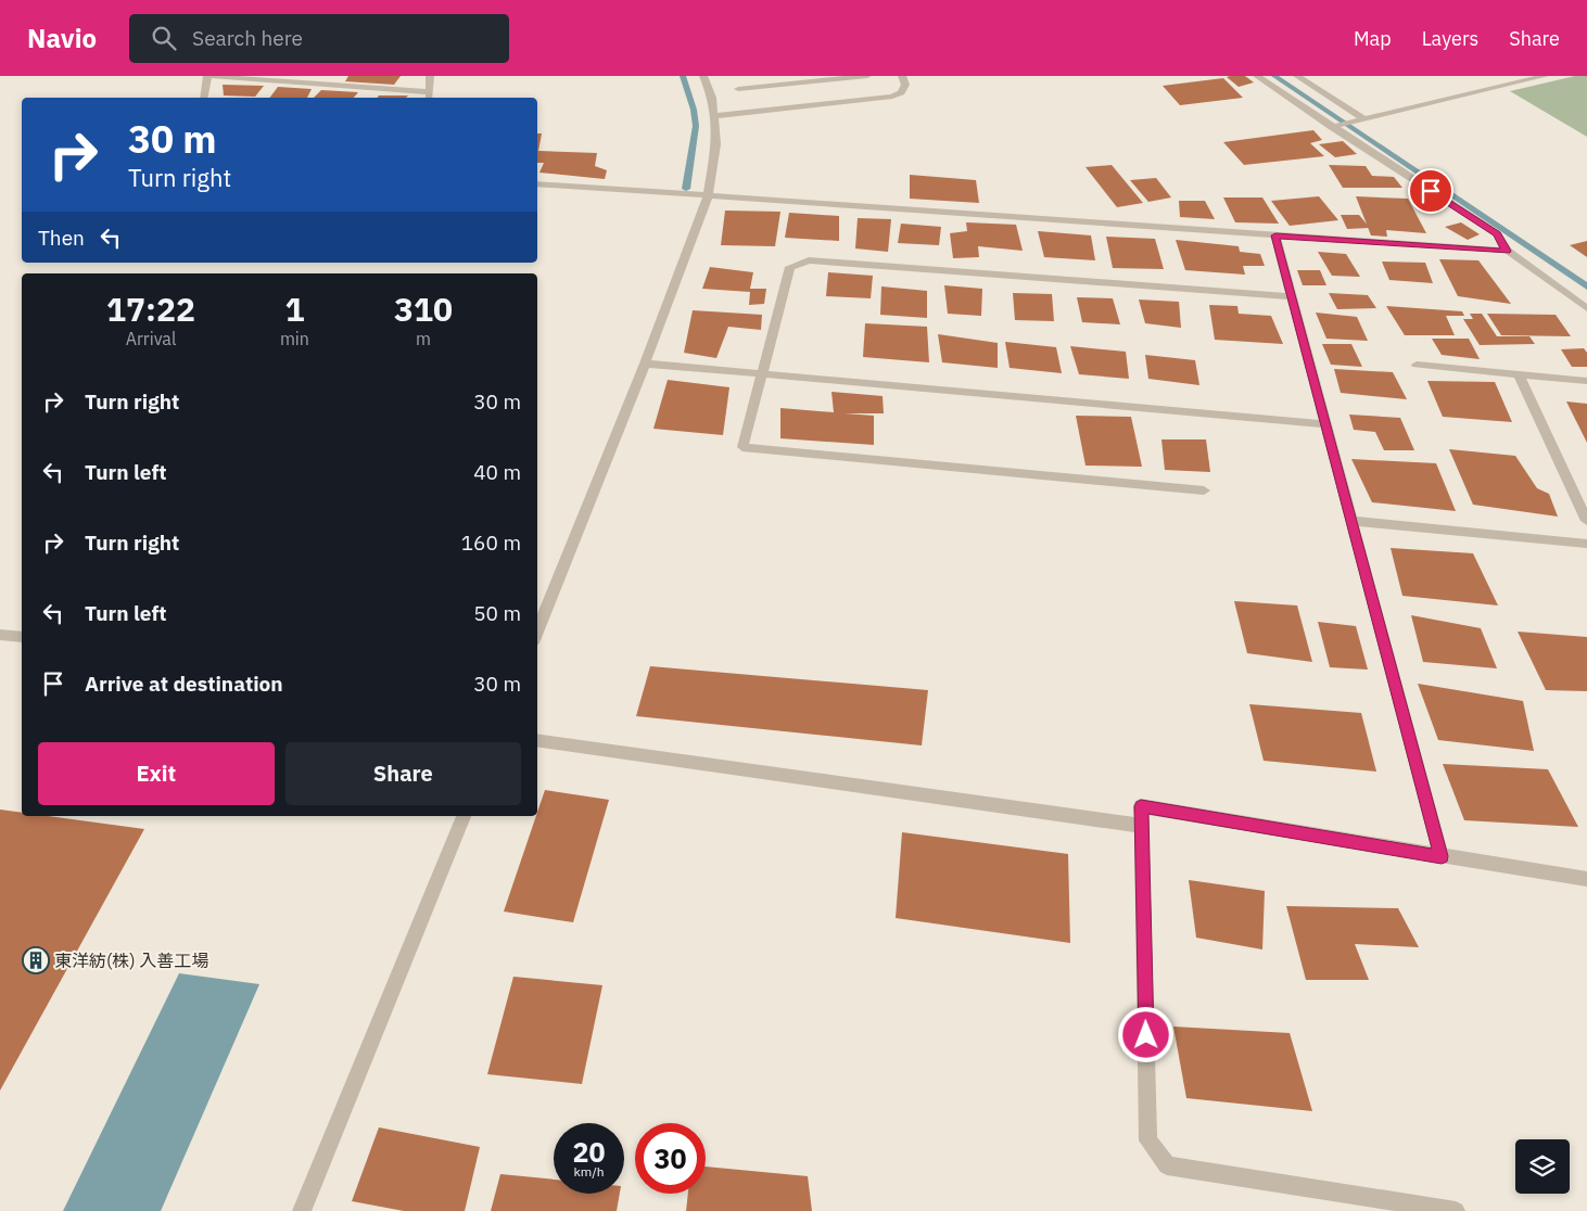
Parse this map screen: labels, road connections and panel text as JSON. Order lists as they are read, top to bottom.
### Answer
{
  "places": {
    "building": ["東洋紡(株) 入善工場"]
  },
  "page": {
    "header": "Navio",
    "search": "Search here",
    "nav": ["Map", "Layers", "Share"],
    "turn": ["30 m", "Turn right"],
    "then": "Then",
    "eta": [
      "17:22",
      "Arrival",
      "1",
      "min",
      "310",
      "m"
    ],
    "list": [
      {
        "name": "Turn right",
        "value": "30 m"
      },
      {
        "name": "Turn left",
        "value": "40 m"
      },
      {
        "name": "Turn right",
        "value": "160 m"
      },
      {
        "name": "Turn left",
        "value": "50 m"
      },
      {
        "name": "Arrive at destination",
        "value": "30 m"
      }
    ],
    "buttons": ["Exit", "Share"],
    "speed": "20 km/h",
    "limit": "30"
  }
}
